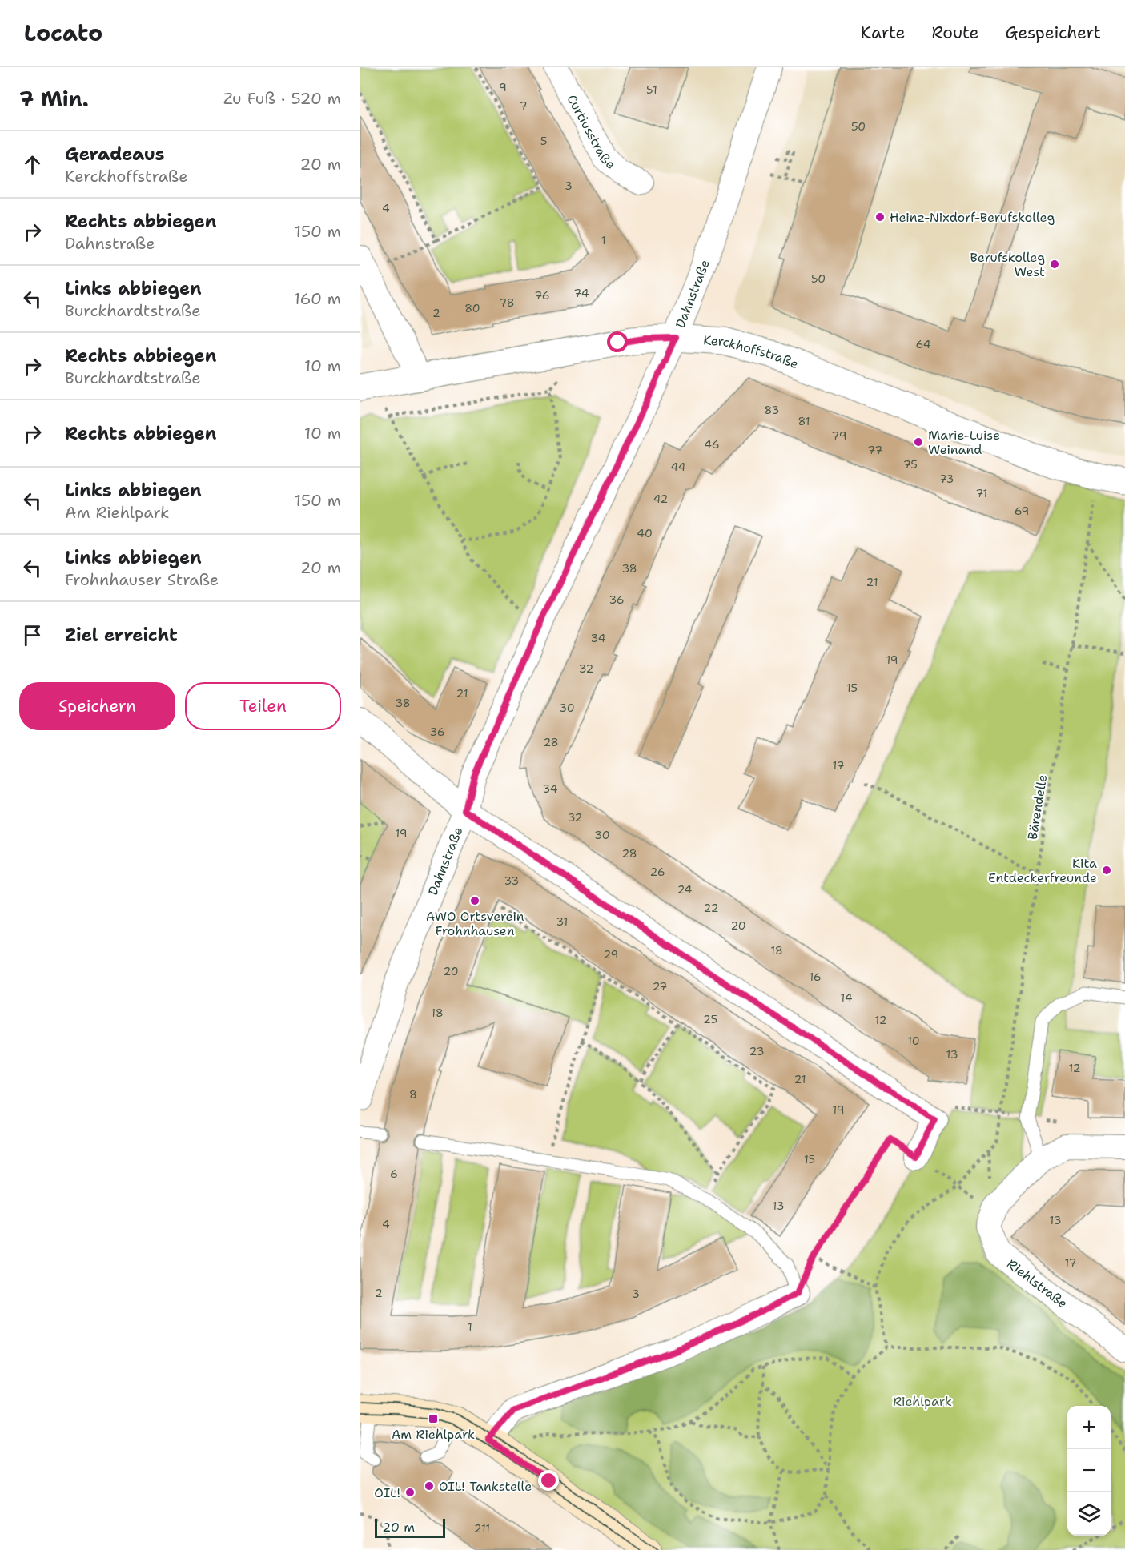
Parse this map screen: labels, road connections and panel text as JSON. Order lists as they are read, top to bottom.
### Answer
{
  "streets": {
    "street": [
      "Curtiusstraße",
      "Dahnstraße",
      "Kerckhoffstraße",
      "Riehlstraße"
    ],
    "path": ["Bärendelle"]
  },
  "crossings": [
    ["Dahnstraße", "Kerckhoffstraße"],
    ["Kerckhoffstraße", "Bärendelle"]
  ],
  "parks": ["Riehlpark"],
  "places": {
    "other": [
      "Heinz-Nixdorf-Berufskolleg",
      "Berufskolleg West",
      "Marie-Luise Weinand",
      "Kita Entdeckerfreunde",
      "AWO Ortsverein Frohnhausen",
      "OIL! Tankstelle",
      "OIL!"
    ],
    "transit": ["Am Riehlpark"]
  },
  "house_numbers": [
    "9",
    "51",
    "7",
    "50",
    "5",
    "3",
    "4",
    "1",
    "50",
    "74",
    "76",
    "78",
    "80",
    "2",
    "64",
    "83",
    "81",
    "79",
    "46",
    "77",
    "75",
    "44",
    "73",
    "71",
    "42",
    "69",
    "40",
    "38",
    "21",
    "36",
    "34",
    "19",
    "32",
    "15",
    "21",
    "38",
    "30",
    "36",
    "28",
    "17",
    "34",
    "32",
    "19",
    "30",
    "28",
    "26",
    "33",
    "24",
    "22",
    "31",
    "20",
    "18",
    "29",
    "20",
    "16",
    "27",
    "14",
    "18",
    "25",
    "12",
    "10",
    "23",
    "13",
    "12",
    "21",
    "8",
    "19",
    "15",
    "6",
    "13",
    "13",
    "4",
    "17",
    "2",
    "3",
    "1",
    "211"
  ],
  "scale_bar": "20 m",
  "page": {
    "header": "Locato",
    "nav": ["Karte", "Route", "Gespeichert"],
    "heading": ["7 Min.", "Zu Fuß · 520 m"],
    "list": [
      ["Geradeaus", "Kerckhoffstraße", "20 m"],
      ["Rechts abbiegen", "Dahnstraße", "150 m"],
      ["Links abbiegen", "Burckhardtstraße", "160 m"],
      ["Rechts abbiegen", "Burckhardtstraße", "10 m"],
      ["Rechts abbiegen", "10 m"],
      ["Links abbiegen", "Am Riehlpark", "150 m"],
      ["Links abbiegen", "Frohnhauser Straße", "20 m"],
      "Ziel erreicht"
    ],
    "buttons": ["Speichern", "Teilen"],
    "map_buttons": ["+", "−"],
    "scale": "20 m"
  }
}
